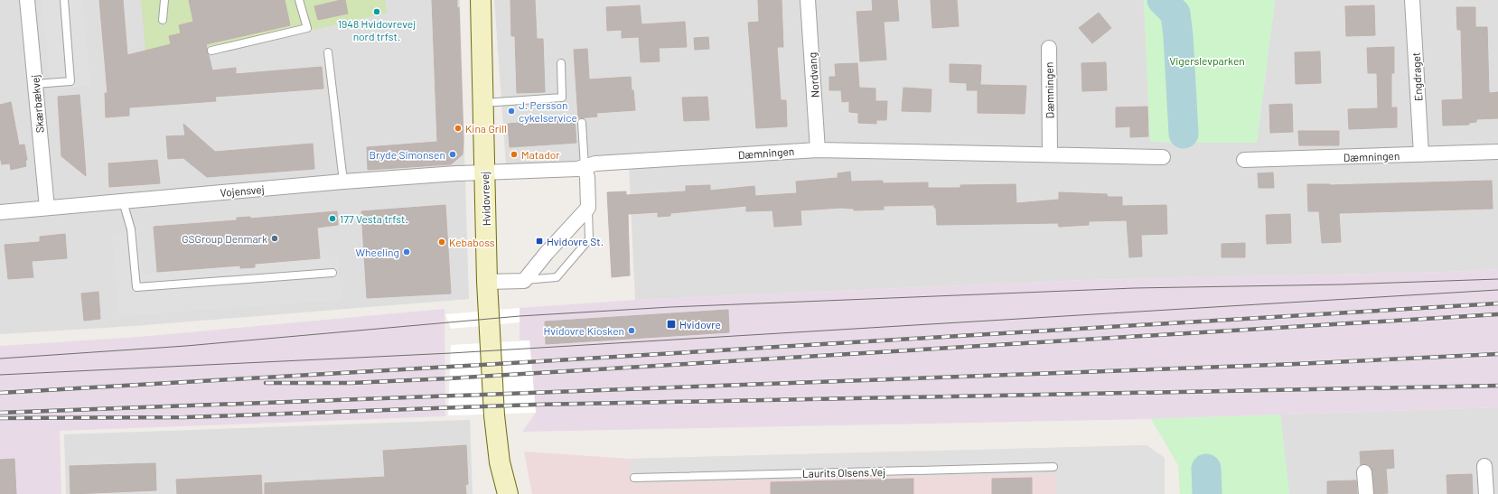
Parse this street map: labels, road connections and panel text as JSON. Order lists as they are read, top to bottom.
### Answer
{
  "streets": {
    "street": [
      "Nordvang",
      "Engdraget",
      "Dæmningen",
      "Skærbækvej",
      "Vojensvej",
      "Hvidovrevej"
    ],
    "lane": ["Laurits Olsens Vej"]
  },
  "crossings": [
    ["Nordvang", "Dæmningen"],
    ["Engdraget", "Dæmningen"],
    ["Dæmningen", "Vojensvej"],
    ["Dæmningen", "Hvidovrevej"],
    ["Skærbækvej", "Vojensvej"],
    ["Vojensvej", "Hvidovrevej"]
  ],
  "parks": ["Vigerslevparken"],
  "places": {
    "other": [
      "1948 Hvidovrevej nord trfst.",
      "J. Persson cykelservice",
      "Kina Grill",
      "Bryde Simonsen",
      "Matador",
      "177 Vesta trfst.",
      "GSGroup Denmark",
      "Kebaboss",
      "Wheeling",
      "Hvidovre Kiosken"
    ],
    "transit": ["Hvidovre St.", "Hvidovre"]
  }
}
